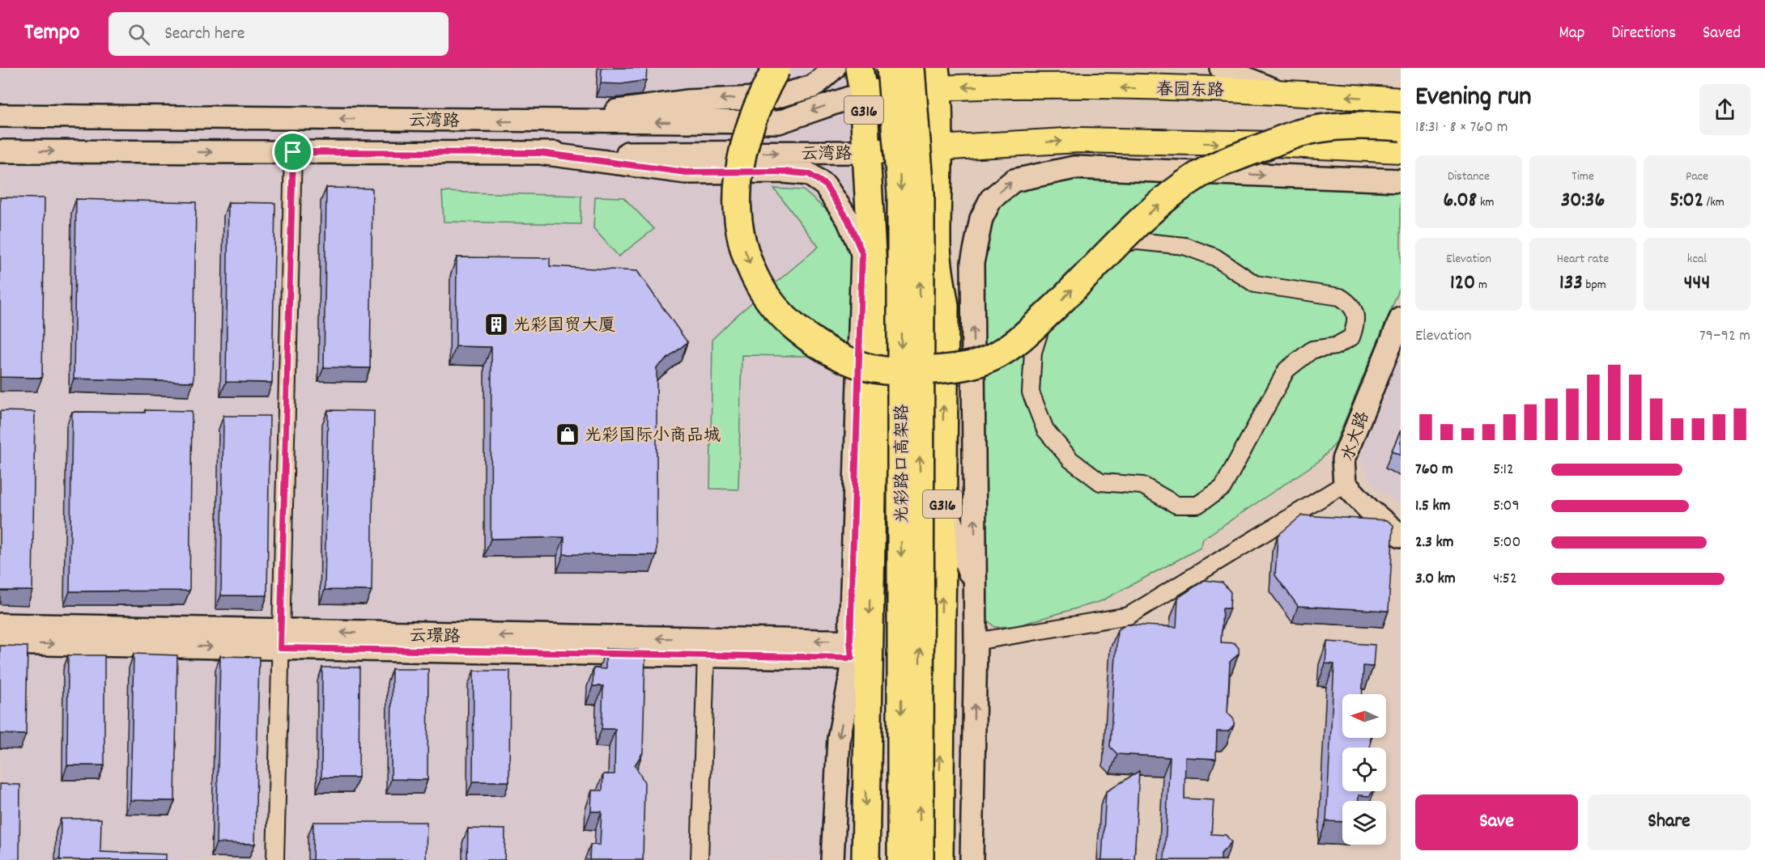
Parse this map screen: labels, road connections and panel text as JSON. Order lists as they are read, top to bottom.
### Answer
{
  "streets": {
    "highway": ["G316", "光彩路口高架路"],
    "main road": ["春园东路"],
    "street": ["云湾路", "水大路", "云璟路"]
  },
  "crossings": [
    ["春园东路", "G316"],
    ["春园东路", "云湾路"],
    ["G316", "云湾路"],
    ["G316", "云璟路"]
  ],
  "places": {
    "building": ["光彩国贸大厦"],
    "shop": ["光彩国际小商品城"]
  },
  "north": "left",
  "page": {
    "header": "Tempo",
    "search": "Search here",
    "nav": ["Map", "Directions", "Saved"],
    "heading": ["Evening run", "18:31 · 8 × 760 m"],
    "stats": [
      ["Distance", "6.08 km"],
      ["Time", "30:36"],
      ["Pace", "5:02 /km"],
      ["Elevation", "120 m"],
      ["Heart rate", "133 bpm"],
      ["kcal", "444"]
    ],
    "chart": ["Elevation", "79–92 m"],
    "list": [
      {
        "name": "760 m",
        "note": "5:12"
      },
      {
        "name": "1.5 km",
        "note": "5:09"
      },
      {
        "name": "2.3 km",
        "note": "5:00"
      },
      {
        "name": "3.0 km",
        "note": "4:52"
      }
    ],
    "buttons": ["Save", "Share"]
  }
}
